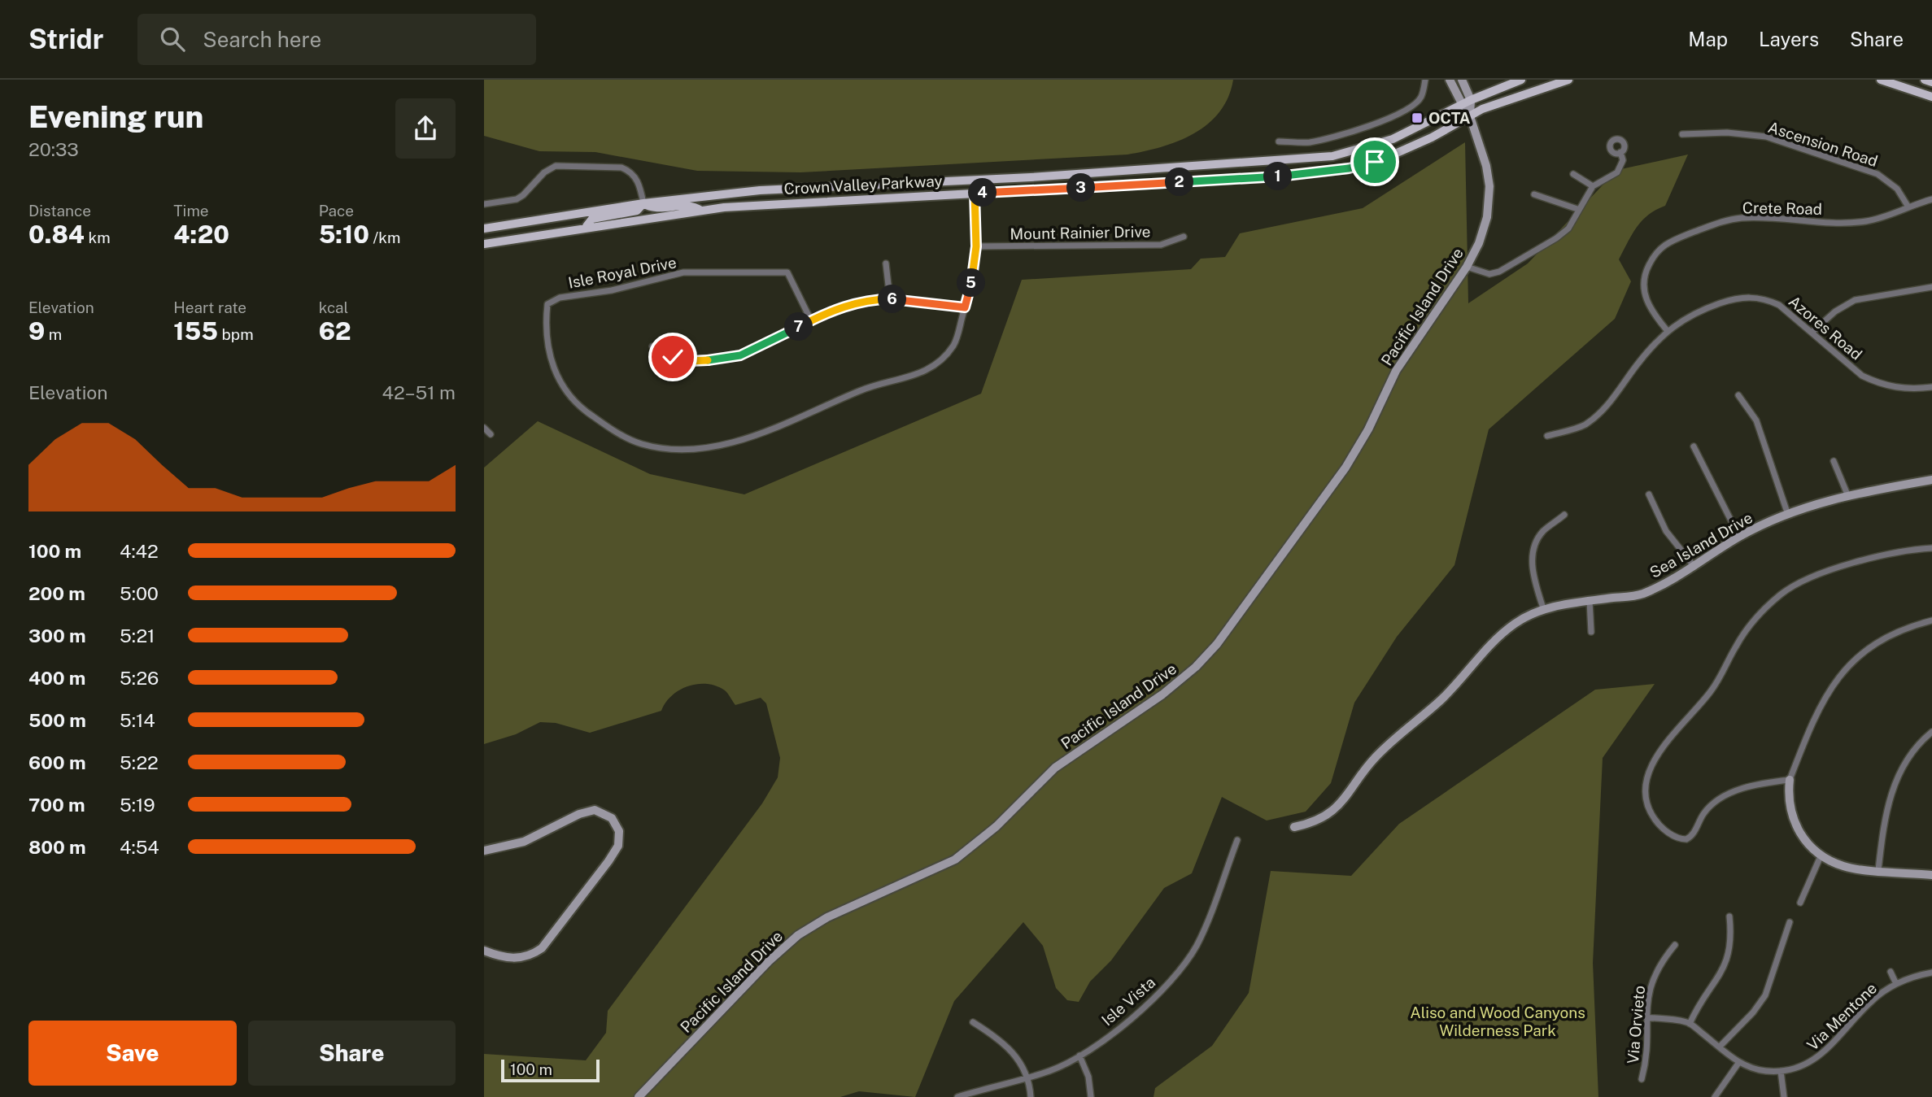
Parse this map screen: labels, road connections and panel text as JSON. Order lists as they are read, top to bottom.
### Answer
{
  "streets": {
    "main road": ["Crown Valley Parkway", "Pacific Island Drive", "Sea Island Drive"],
    "street": [
      "Ascension Road",
      "Crete Road",
      "Mount Rainier Drive",
      "Isle Royal Drive",
      "Azores Road",
      "Isle Vista",
      "Via Mentone",
      "Via Orvieto"
    ]
  },
  "crossings": [
    ["Ascension Road", "Crete Road"],
    ["Crown Valley Parkway", "Pacific Island Drive"],
    ["Crete Road", "Azores Road"],
    ["Via Mentone", "Via Orvieto"]
  ],
  "parks": ["Aliso and Wood Canyons Wilderness Park"],
  "places": {
    "transit": ["OCTA"]
  },
  "scale_bar": "100 m",
  "page": {
    "header": "Stridr",
    "search": "Search here",
    "nav": ["Map", "Layers", "Share"],
    "heading": ["Evening run", "20:33"],
    "pins": [
      "1",
      "2",
      "3",
      "4",
      "5",
      "6",
      "7"
    ],
    "stats": [
      ["Distance", "0.84 km"],
      ["Time", "4:20"],
      ["Pace", "5:10 /km"],
      ["Elevation", "9 m"],
      ["Heart rate", "155 bpm"],
      ["kcal", "62"]
    ],
    "chart": ["Elevation", "42–51 m"],
    "list": [
      {
        "name": "100 m",
        "note": "4:42"
      },
      {
        "name": "200 m",
        "note": "5:00"
      },
      {
        "name": "300 m",
        "note": "5:21"
      },
      {
        "name": "400 m",
        "note": "5:26"
      },
      {
        "name": "500 m",
        "note": "5:14"
      },
      {
        "name": "600 m",
        "note": "5:22"
      },
      {
        "name": "700 m",
        "note": "5:19"
      },
      {
        "name": "800 m",
        "note": "4:54"
      }
    ],
    "buttons": ["Save", "Share"],
    "scale": "100 m"
  }
}
